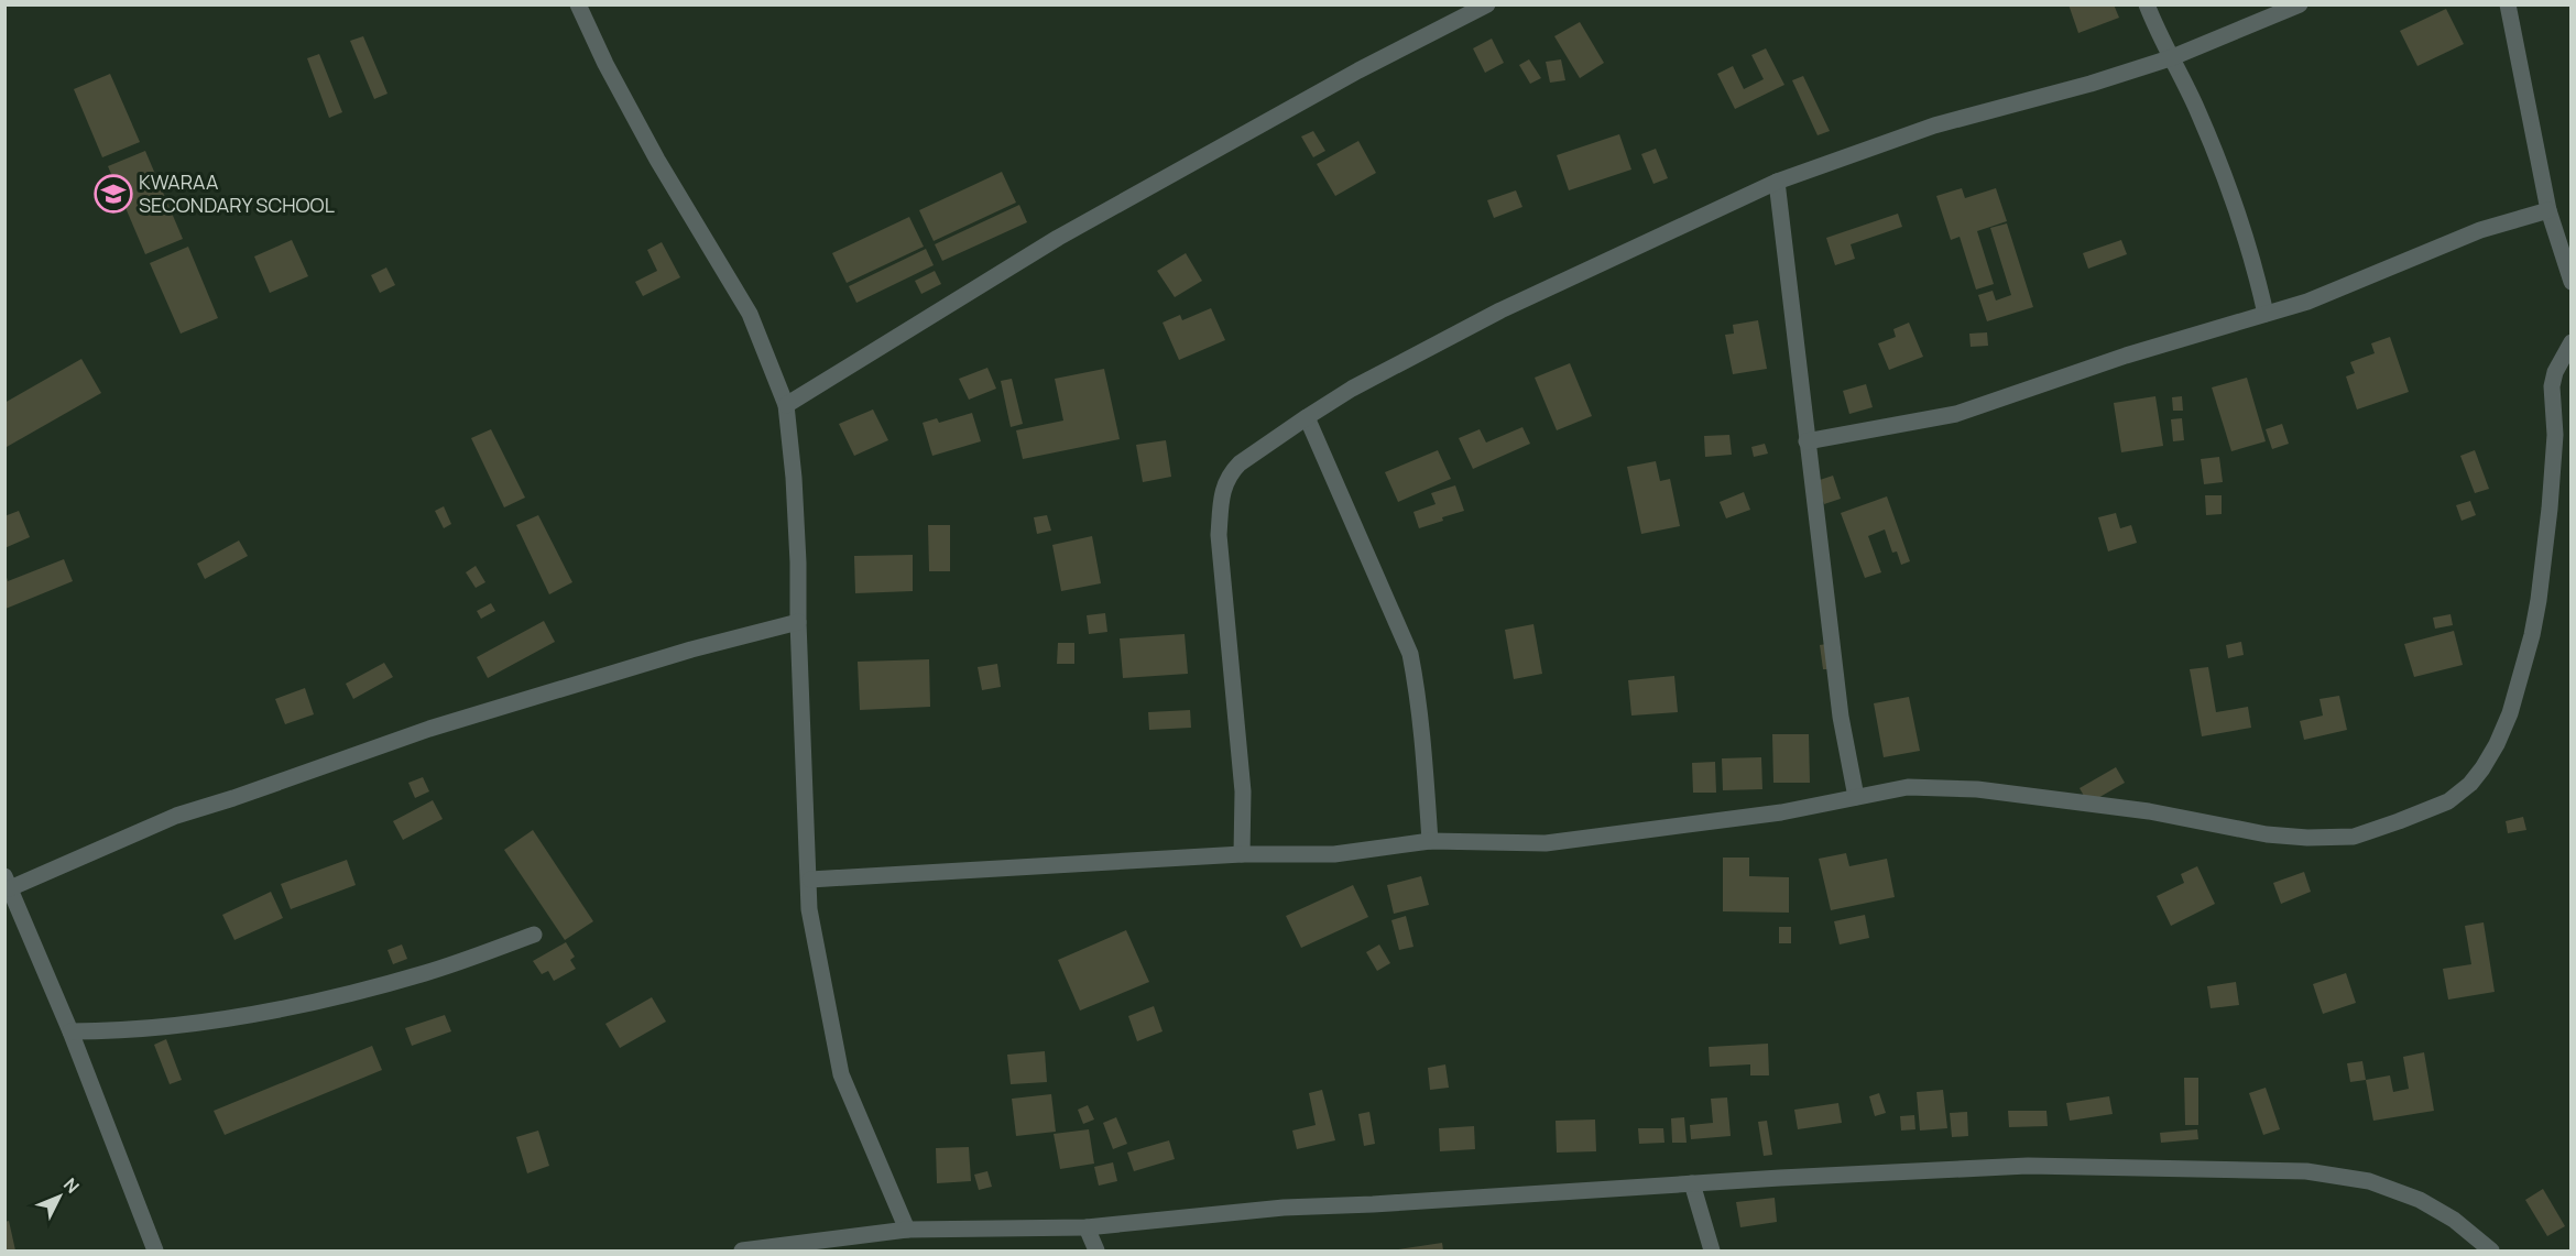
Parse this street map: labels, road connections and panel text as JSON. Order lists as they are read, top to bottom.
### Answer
{
  "places": {
    "school or university": ["KWARAA SECONDARY SCHOOL"]
  },
  "north": "top right"
}
